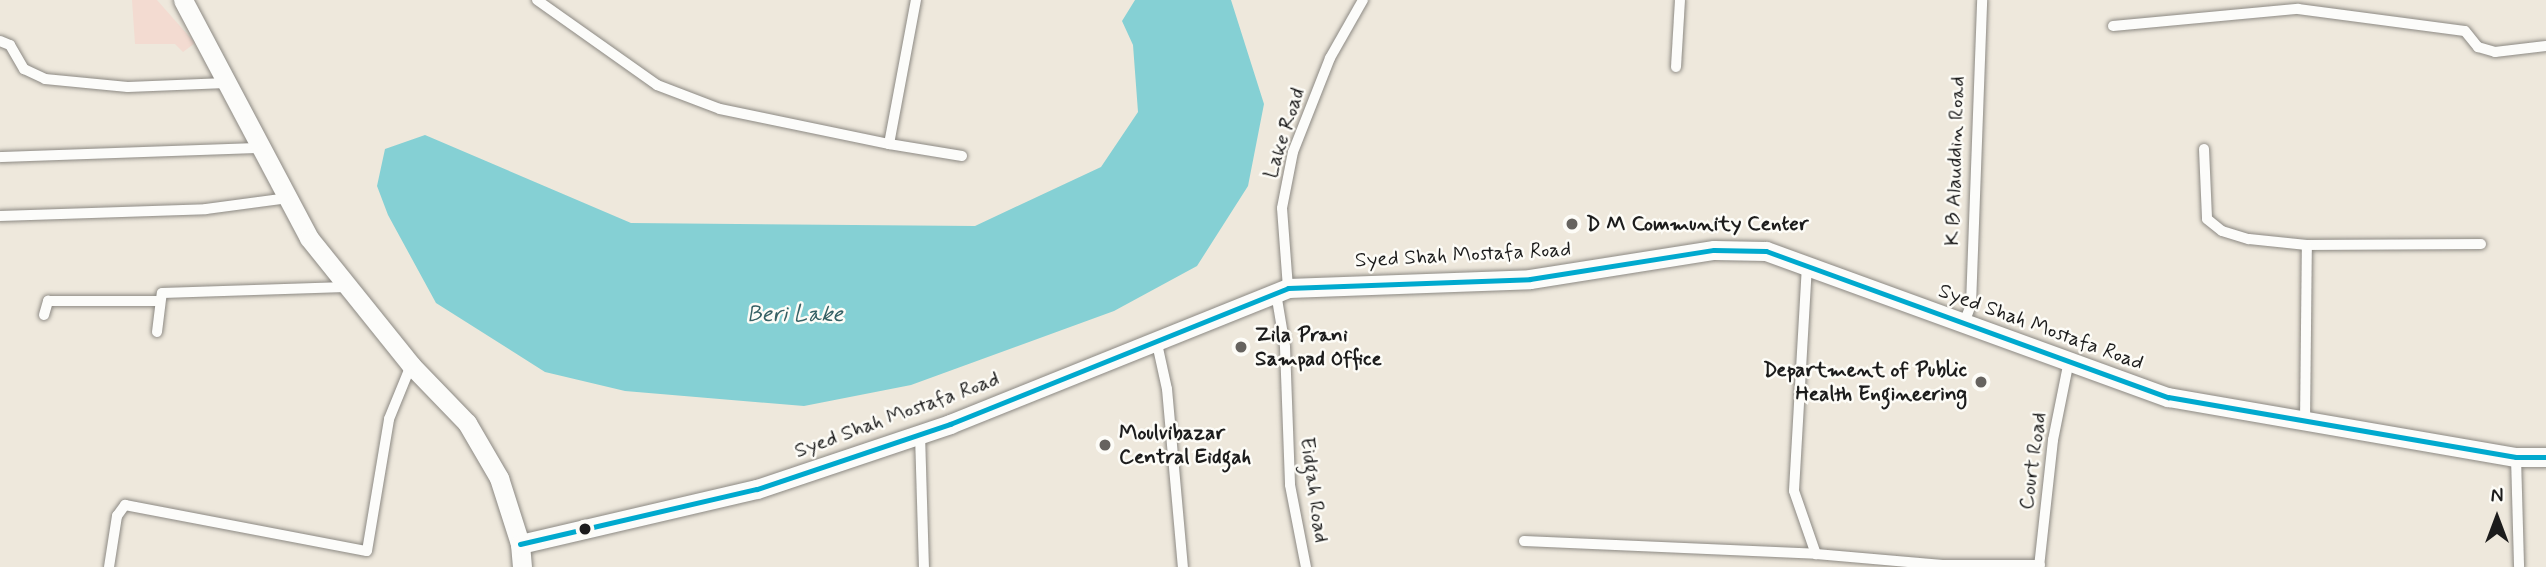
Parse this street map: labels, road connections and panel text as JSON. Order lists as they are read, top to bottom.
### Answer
{
  "streets": {
    "highway": ["Syed Shah Mostafa Road"],
    "street": [
      "Lake Road",
      "K B Alauddin Road",
      "Court Road",
      "Eidgah Road"
    ]
  },
  "crossings": [
    ["Lake Road", "Syed Shah Mostafa Road"],
    ["Lake Road", "Eidgah Road"],
    ["K B Alauddin Road", "Syed Shah Mostafa Road"],
    ["Syed Shah Mostafa Road", "Court Road"],
    ["Syed Shah Mostafa Road", "Eidgah Road"]
  ],
  "water": ["Beri Lake"],
  "places": [
    "D M Community Center",
    "Zila Prani Sampad Office",
    "Department of Public Health Engineering",
    "Moulvibazar Central Eidgah"
  ],
  "north": "top"
}
